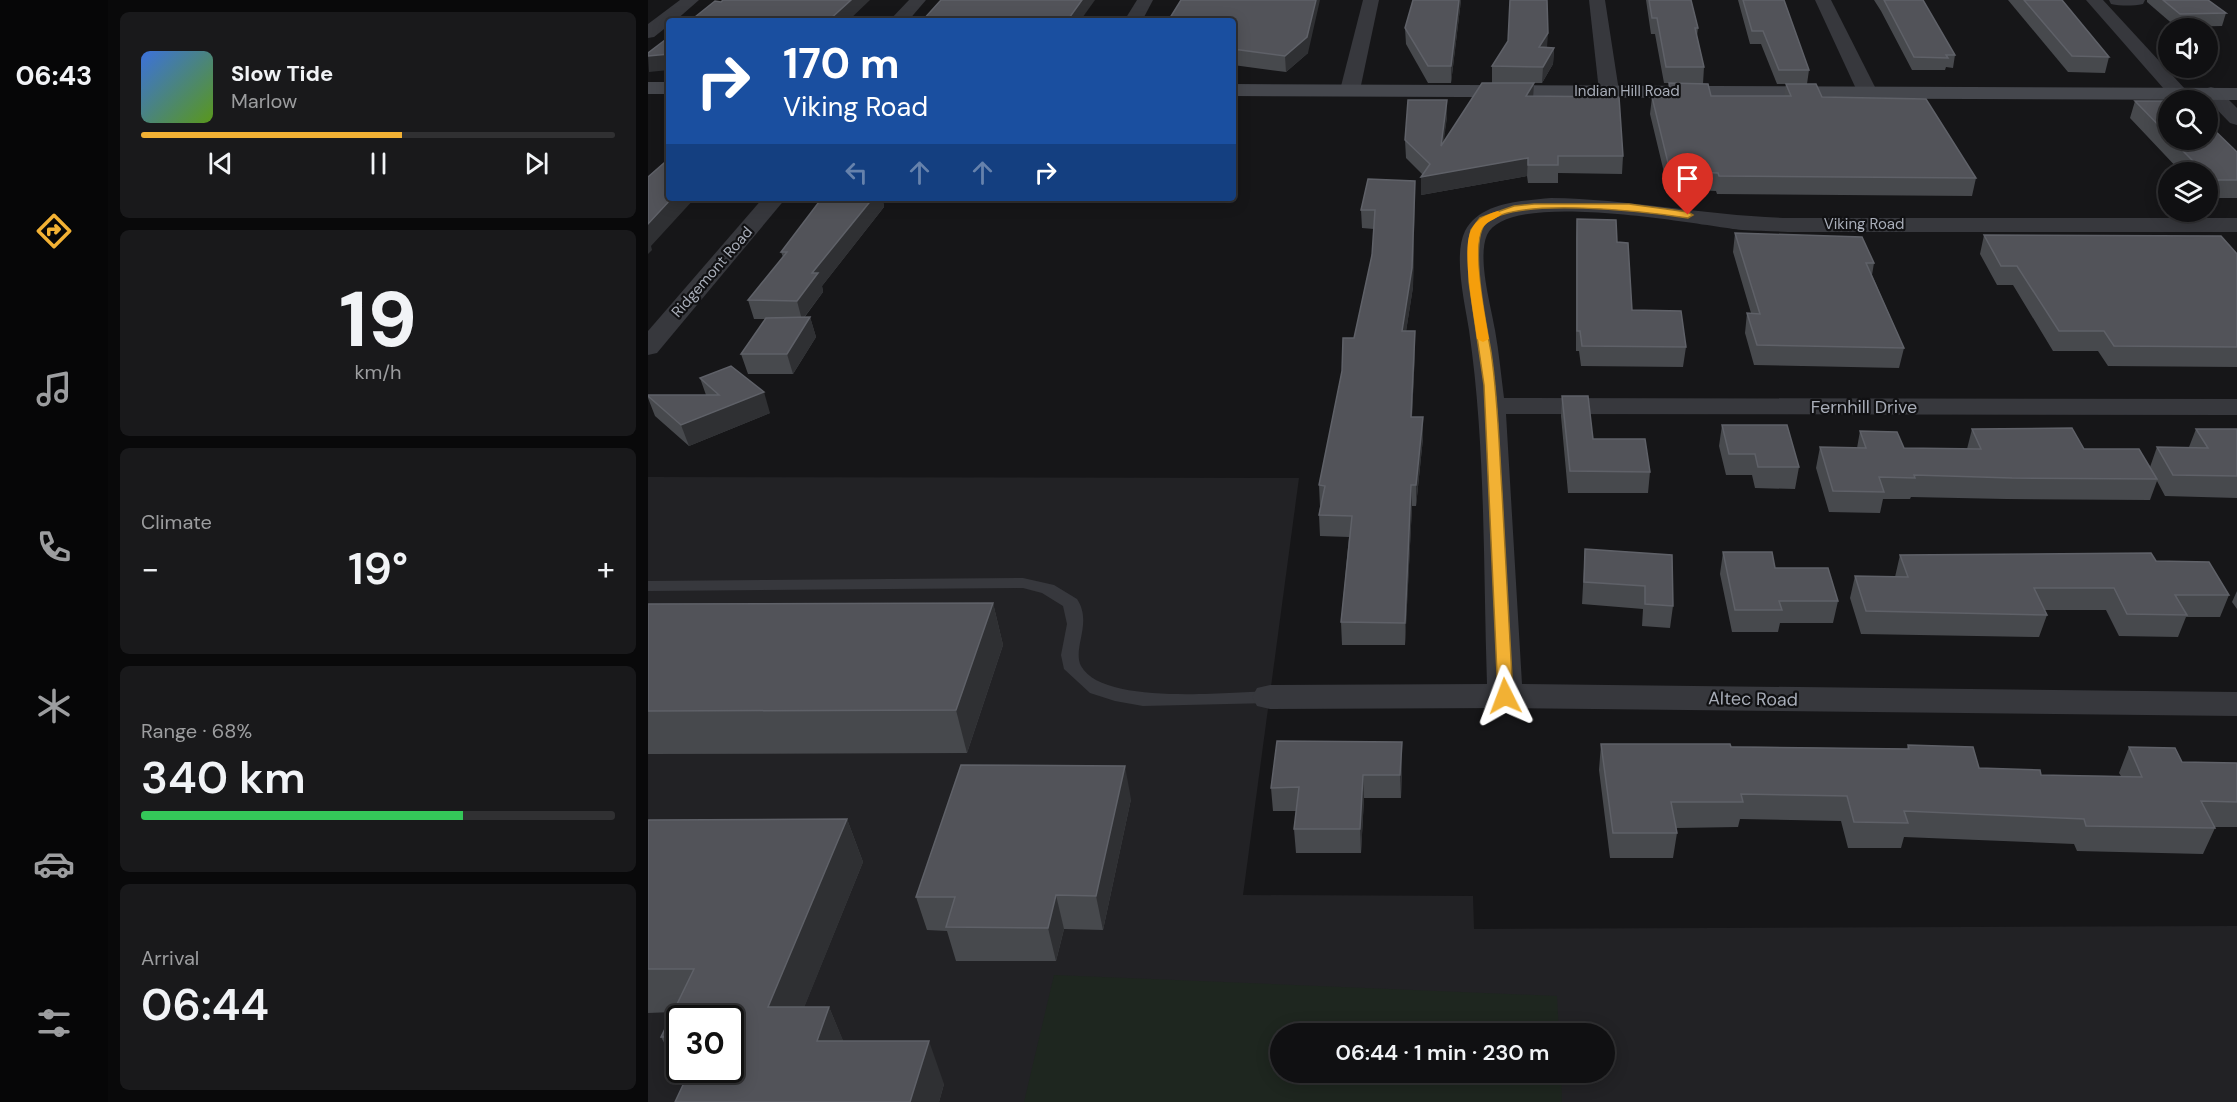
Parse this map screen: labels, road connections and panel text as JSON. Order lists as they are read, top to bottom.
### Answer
{
  "streets": {
    "street": [
      "Indian Hill Road",
      "Viking Road",
      "Ridgemont Road",
      "Fernhill Drive",
      "Altec Road"
    ]
  },
  "crossings": [
    ["Viking Road", "Fernhill Drive"]
  ],
  "page": {
    "tabs": "06:43",
    "turn": ["170 m", "Viking Road"],
    "song": ["Slow Tide", "Marlow"],
    "tile": [
      ["19", "km/h"],
      "Climate",
      ["Range · 68%", "340 km"],
      ["Arrival", "06:44"]
    ],
    "heat": ["−", "19°", "+"],
    "limit": "30",
    "trip": "06:44 · 1 min · 230 m"
  }
}
